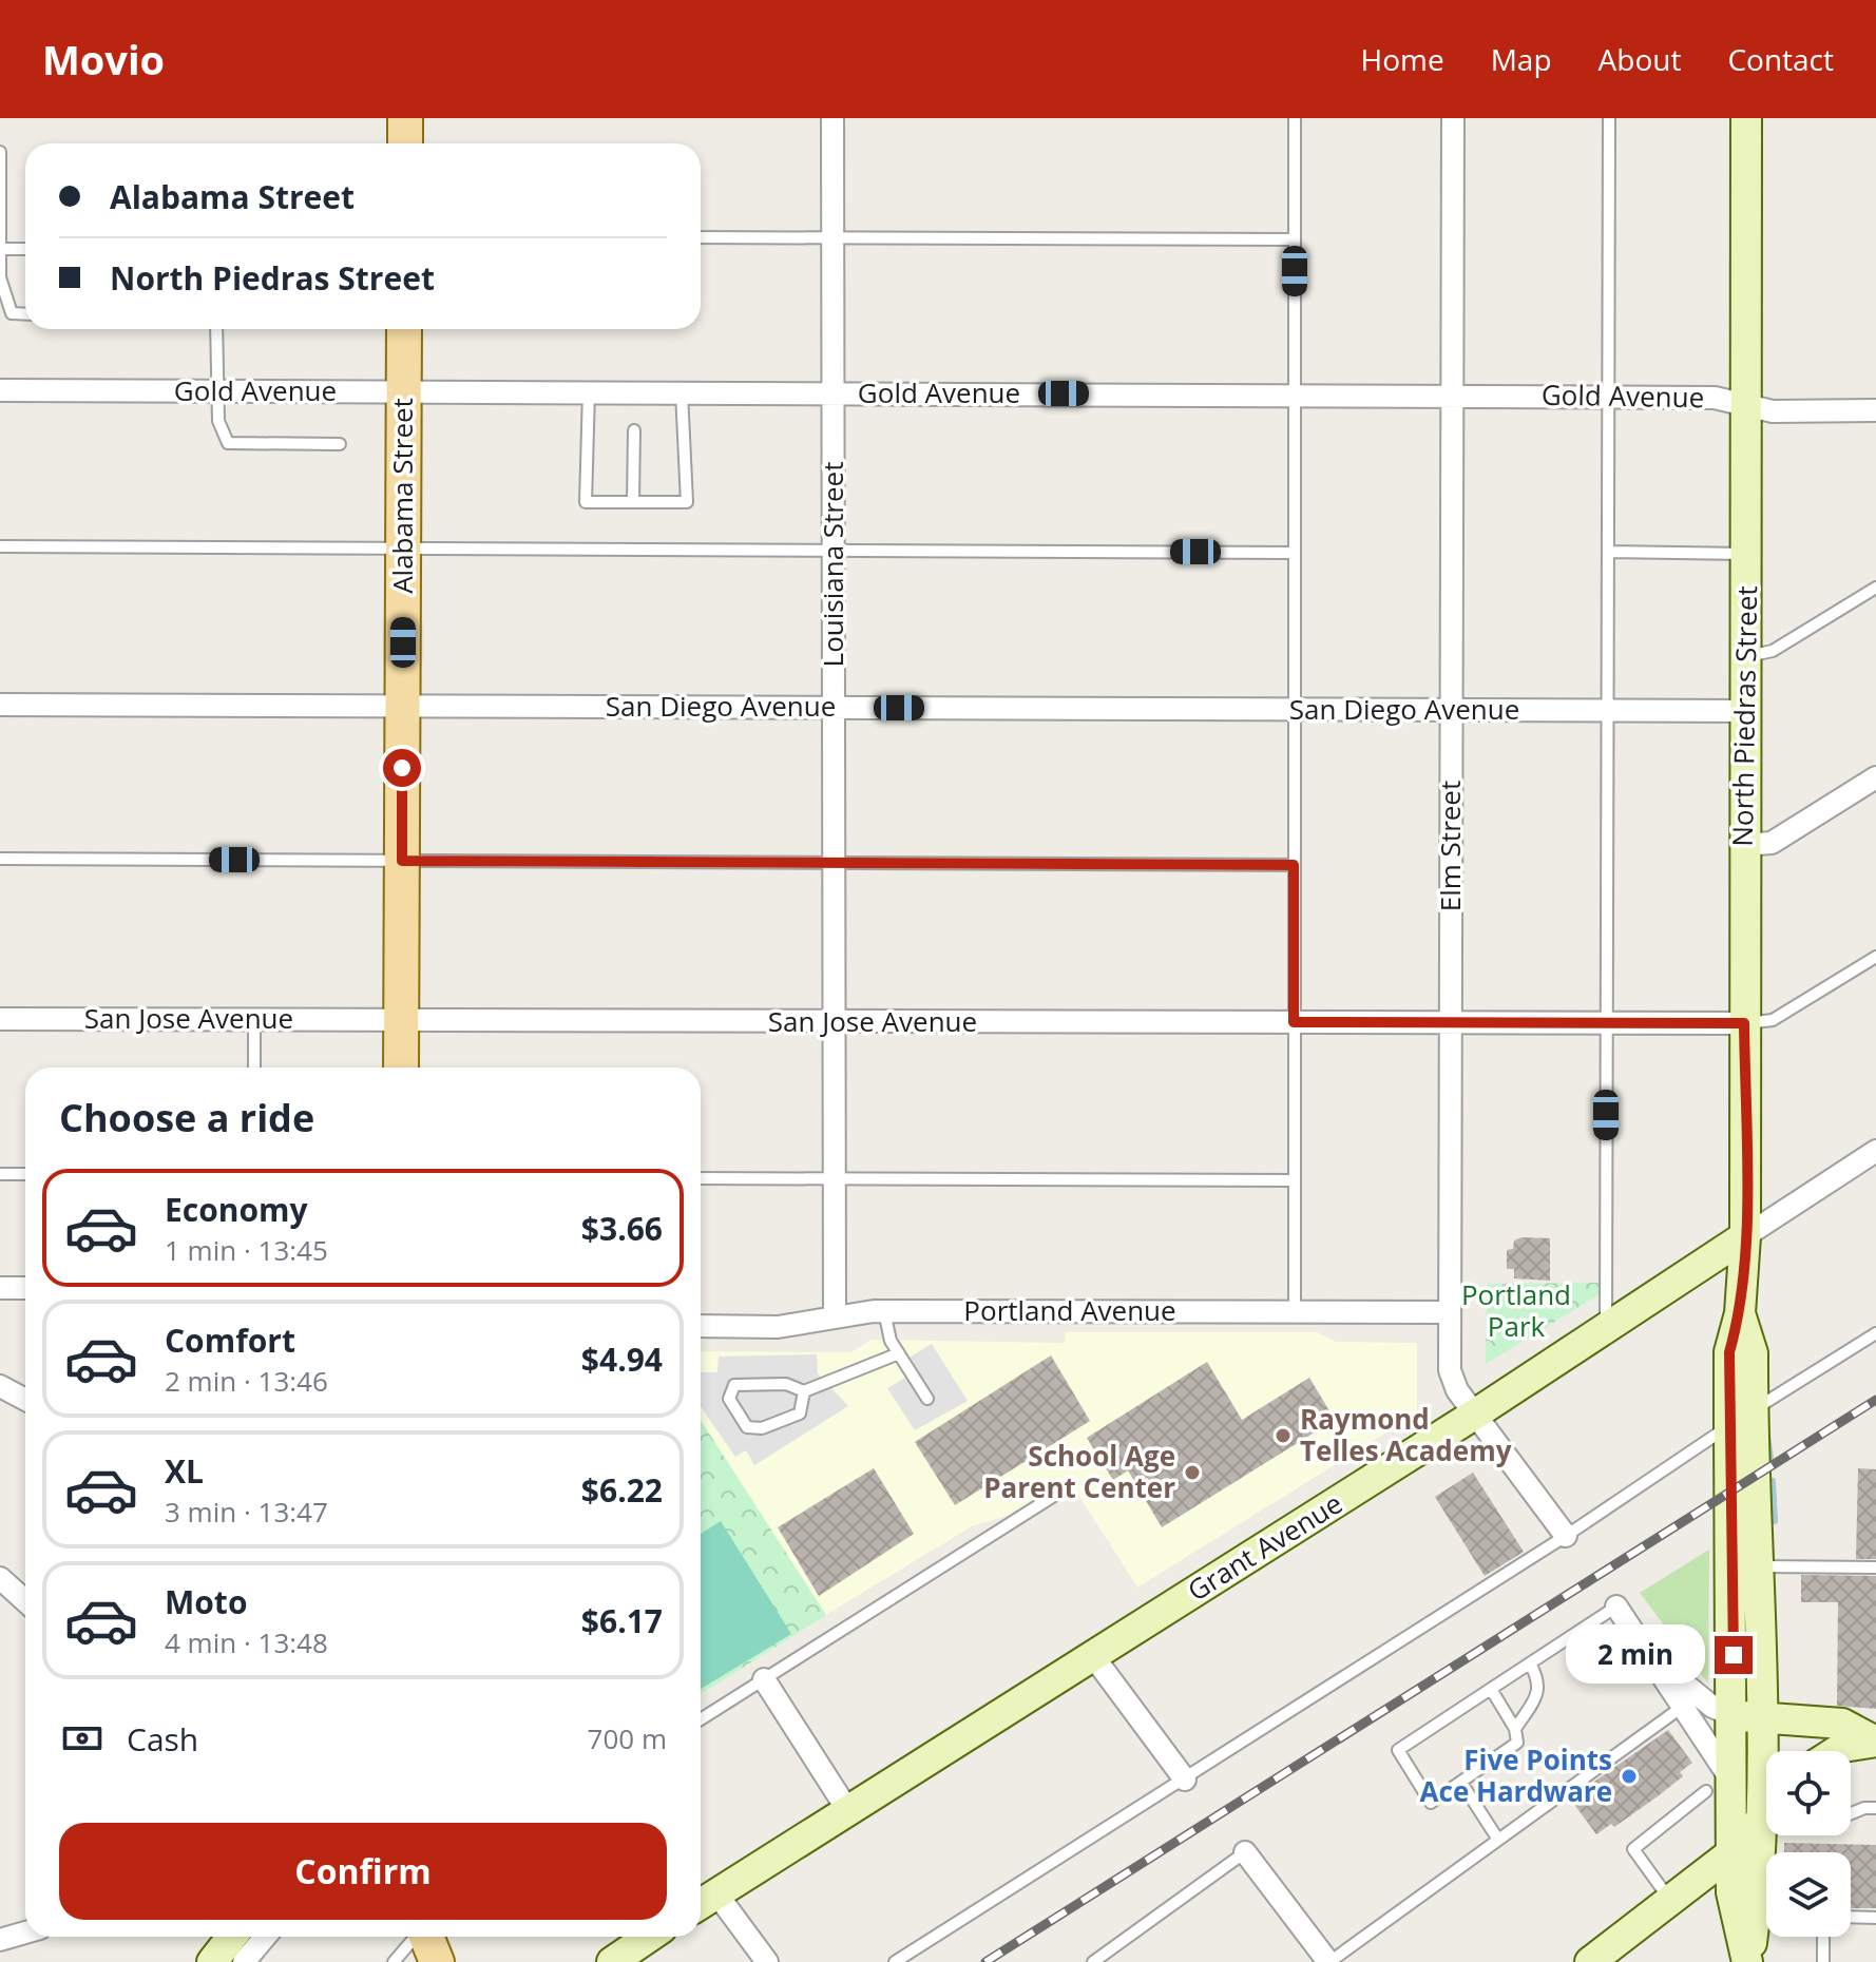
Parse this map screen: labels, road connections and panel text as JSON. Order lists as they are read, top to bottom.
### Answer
{
  "streets": {
    "main road": ["Alabama Street", "North Piedras Street", "Grant Avenue"],
    "street": [
      "Gold Avenue",
      "Louisiana Street",
      "San Diego Avenue",
      "Elm Street",
      "San Jose Avenue",
      "Portland Avenue"
    ]
  },
  "crossings": [
    ["Gold Avenue", "Alabama Street"],
    ["Gold Avenue", "Louisiana Street"],
    ["Gold Avenue", "North Piedras Street"],
    ["Gold Avenue", "Elm Street"],
    ["Alabama Street", "San Diego Avenue"],
    ["Alabama Street", "San Jose Avenue"],
    ["Louisiana Street", "San Diego Avenue"],
    ["Louisiana Street", "San Jose Avenue"],
    ["Louisiana Street", "Portland Avenue"],
    ["San Diego Avenue", "North Piedras Street"],
    ["San Diego Avenue", "Elm Street"],
    ["North Piedras Street", "San Jose Avenue"],
    ["North Piedras Street", "Grant Avenue"],
    ["Elm Street", "San Jose Avenue"],
    ["Elm Street", "Portland Avenue"],
    ["Elm Street", "Grant Avenue"]
  ],
  "parks": ["Portland Park"],
  "places": ["Raymond Telles Academy", "School Age Parent Center", "Five Points Ace Hardware"],
  "page": {
    "header": "Movio",
    "nav": [
      "Home",
      "Map",
      "About",
      "Contact"
    ],
    "banner": ["Alabama Street", "North Piedras Street"],
    "heading": "Choose a ride",
    "list": [
      {
        "name": "Economy",
        "note": "1 min · 13:45",
        "value": "$3.66"
      },
      {
        "name": "Comfort",
        "note": "2 min · 13:46",
        "value": "$4.94"
      },
      {
        "name": "XL",
        "note": "3 min · 13:47",
        "value": "$6.22"
      },
      {
        "name": "Moto",
        "note": "4 min · 13:48",
        "value": "$6.17"
      }
    ],
    "bubble": "2 min",
    "pay": ["Cash", "700 m"],
    "buttons": "Confirm"
  }
}
